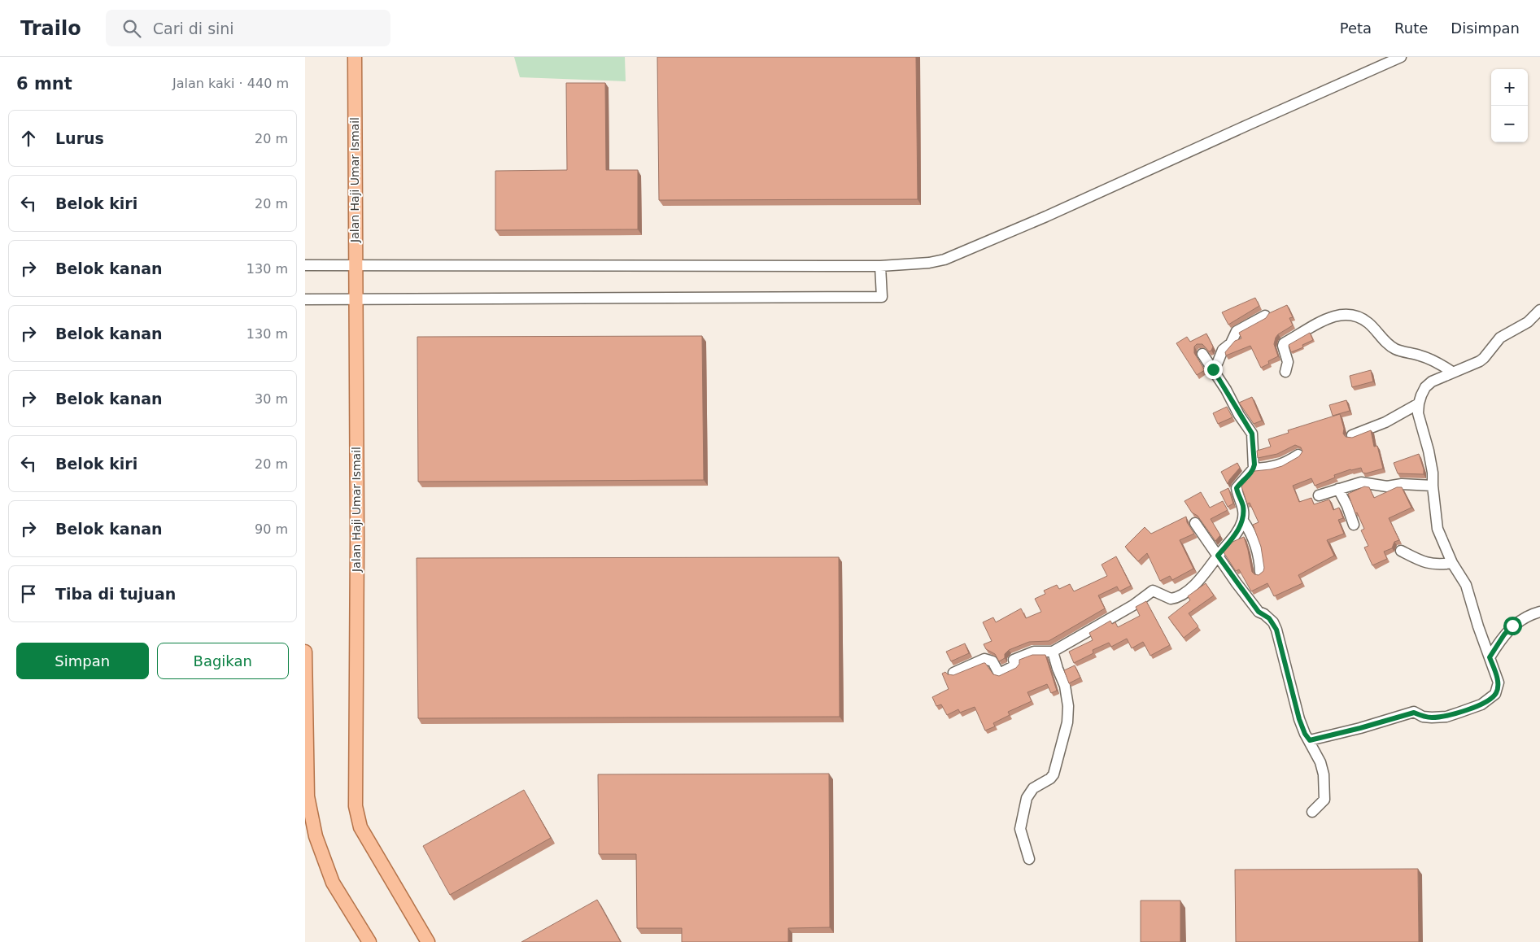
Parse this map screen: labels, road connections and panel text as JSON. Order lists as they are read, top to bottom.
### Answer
{
  "streets": {
    "main road": ["Jalan Haji Umar Ismail"]
  },
  "page": {
    "header": "Trailo",
    "search": "Cari di sini",
    "nav": ["Peta", "Rute", "Disimpan"],
    "heading": ["6 mnt", "Jalan kaki · 440 m"],
    "map_buttons": ["+", "−"],
    "list": [
      ["Lurus", "20 m"],
      ["Belok kiri", "20 m"],
      ["Belok kanan", "130 m"],
      ["Belok kanan", "130 m"],
      ["Belok kanan", "30 m"],
      ["Belok kiri", "20 m"],
      ["Belok kanan", "90 m"],
      "Tiba di tujuan"
    ],
    "buttons": ["Simpan", "Bagikan"]
  }
}
